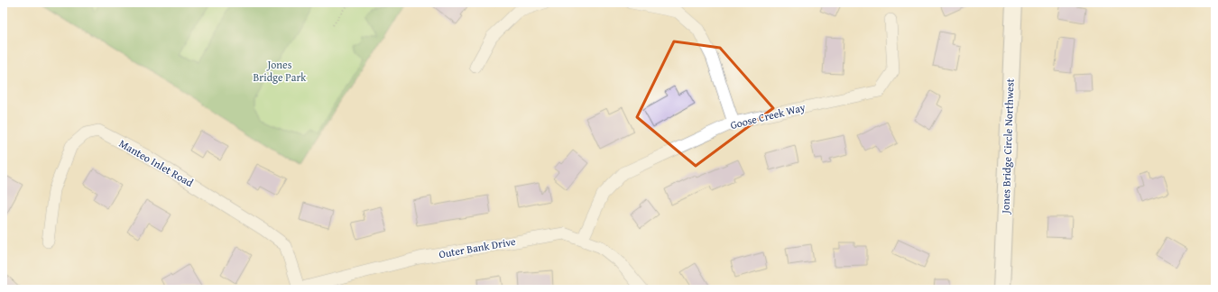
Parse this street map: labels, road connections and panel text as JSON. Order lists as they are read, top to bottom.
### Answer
{
  "streets": {
    "street": [
      "Goose Creek Way",
      "Jones Bridge Circle Northwest",
      "Manteo Inlet Road",
      "Outer Bank Drive"
    ]
  },
  "crossings": [
    ["Goose Creek Way", "Outer Bank Drive"],
    ["Manteo Inlet Road", "Outer Bank Drive"]
  ],
  "parks": ["Jones Bridge Park"]
}
